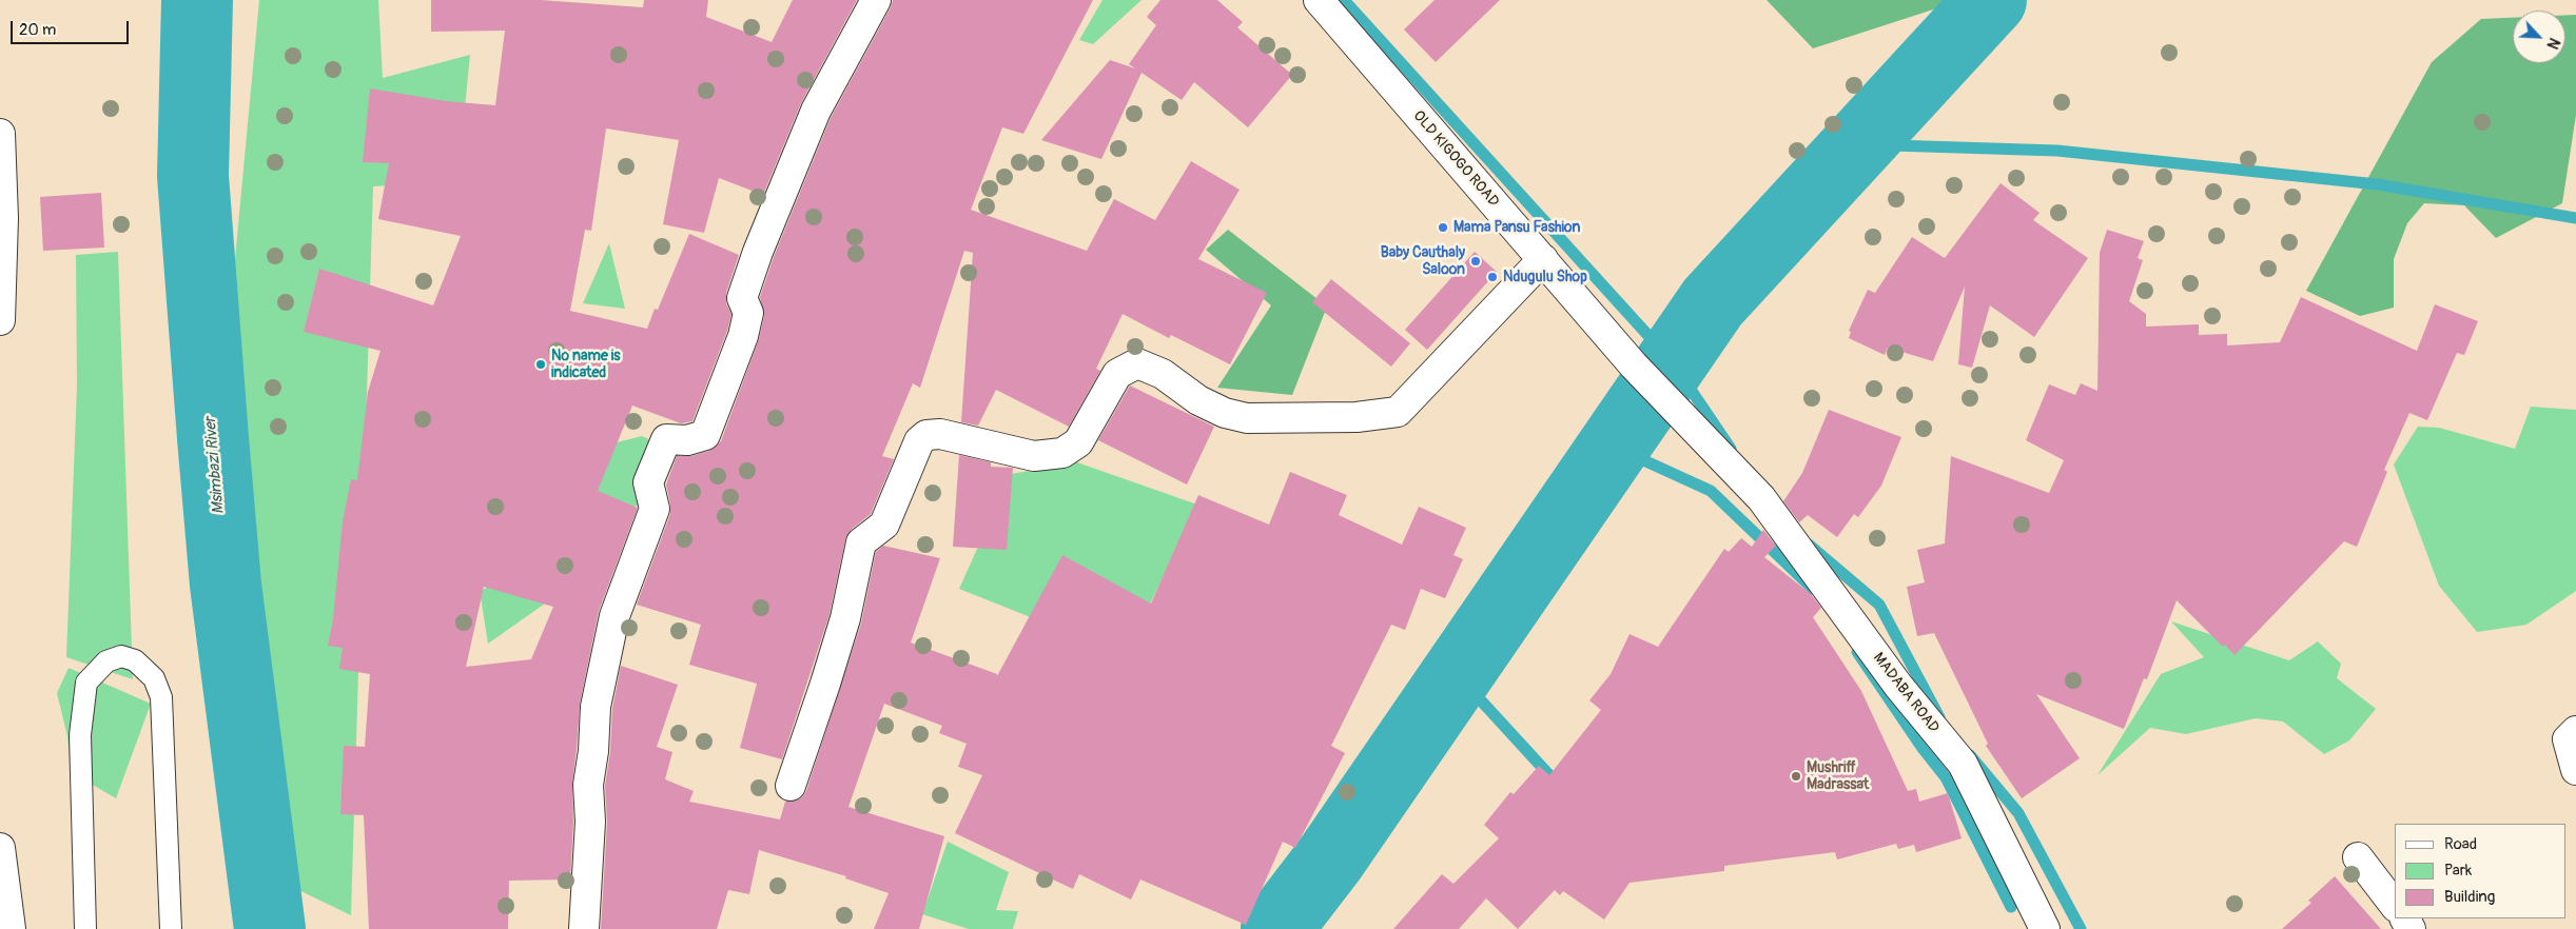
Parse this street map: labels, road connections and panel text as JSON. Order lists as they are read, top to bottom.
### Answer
{
  "streets": {
    "street": ["OLD KIGOGO ROAD", "MADABA ROAD"]
  },
  "crossings": [
    ["OLD KIGOGO ROAD", "MADABA ROAD"]
  ],
  "water": ["Msimbazi River"],
  "places": [
    "Mama Pansu Fashion",
    "Baby Cauthaly Saloon",
    "Ndugulu Shop",
    "No name is indicated",
    "Mushriff Madrassat"
  ],
  "legend": ["Road", "Park", "Building"],
  "scale_bar": "20 m",
  "north": "bottom right"
}
